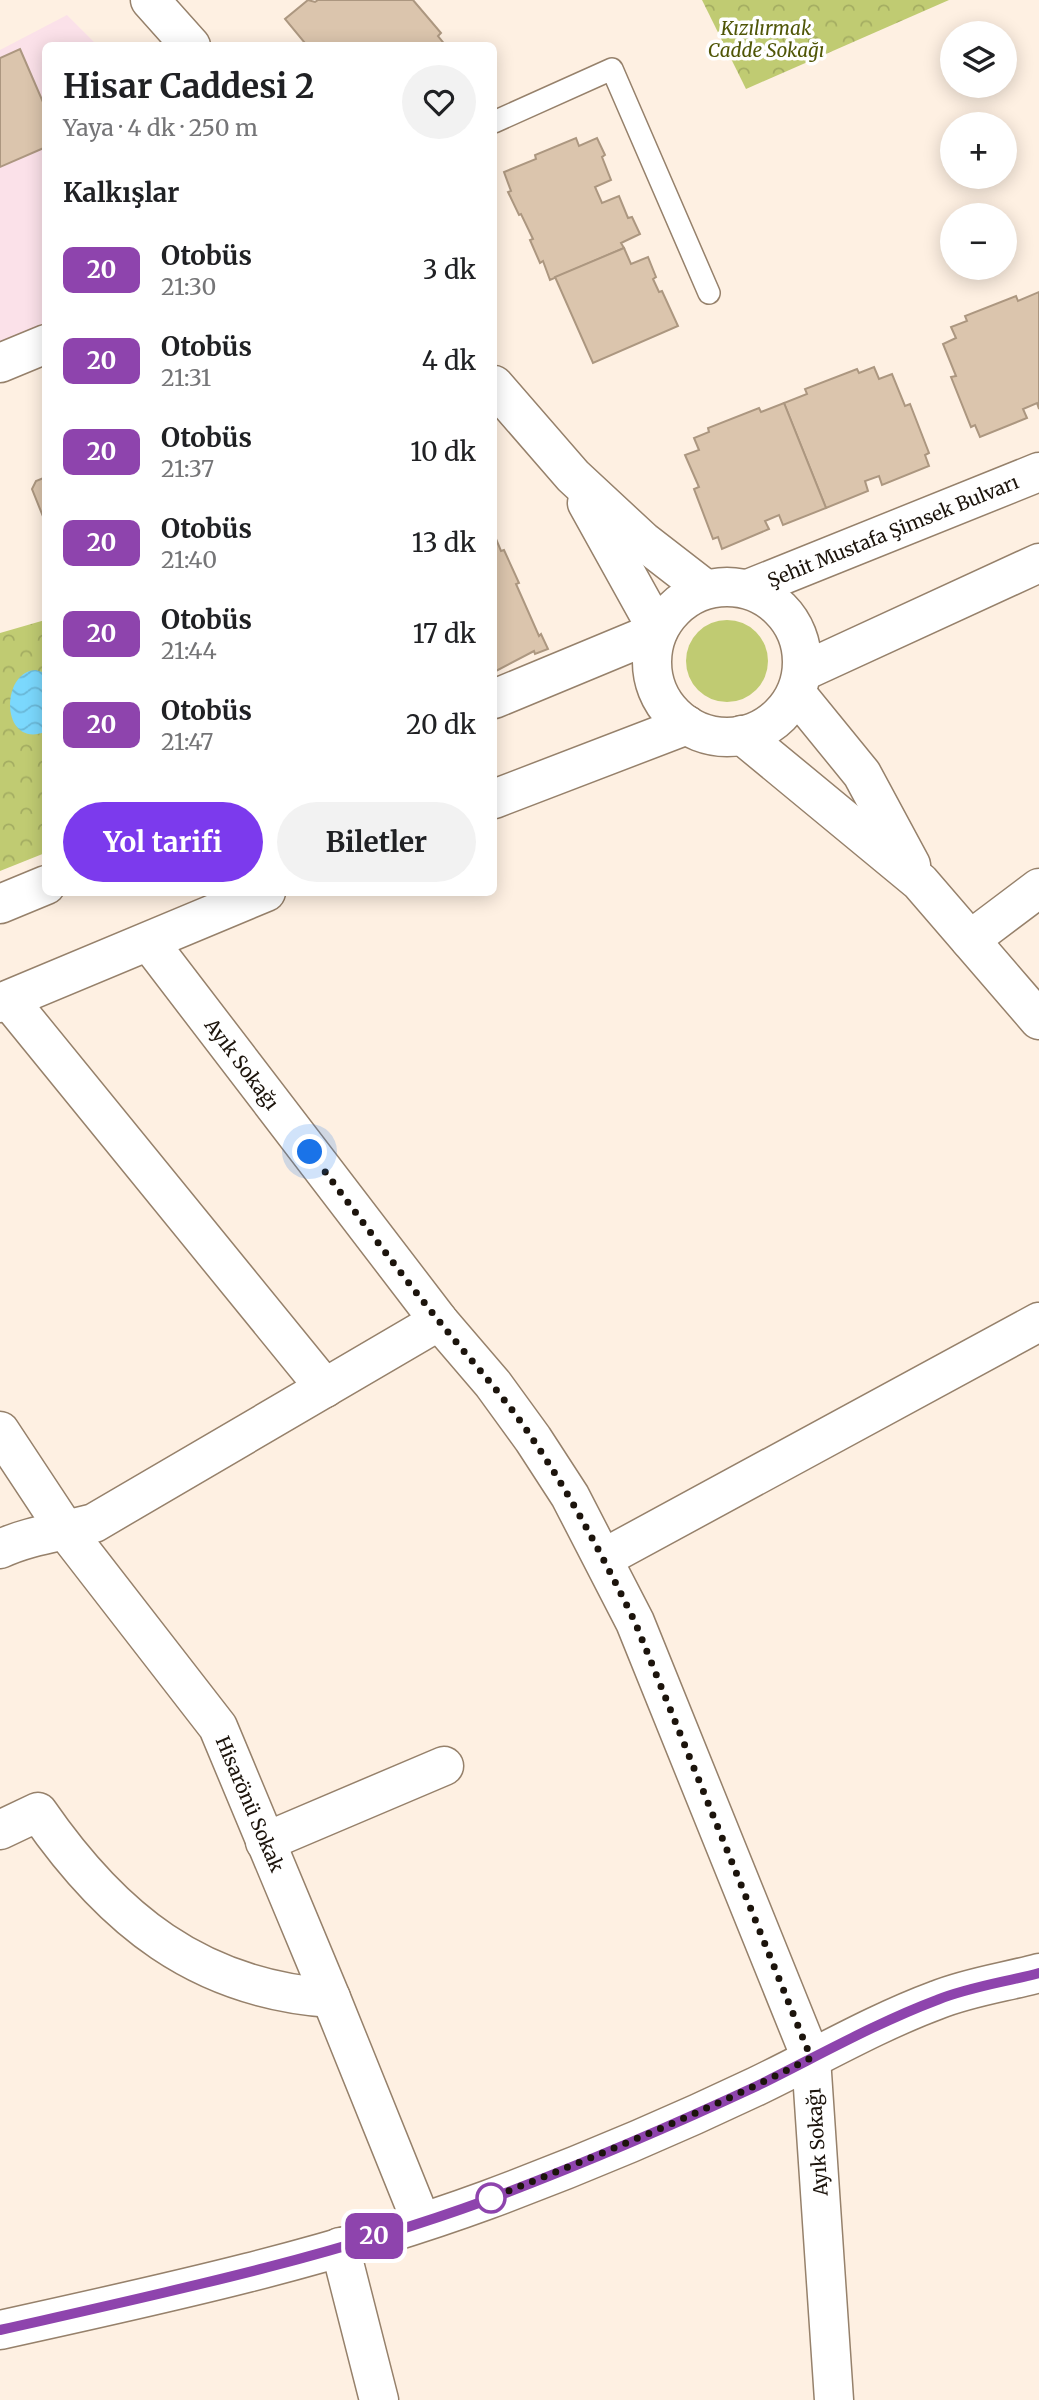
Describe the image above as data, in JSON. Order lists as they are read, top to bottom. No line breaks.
{"streets":{"street":["Şehit Mustafa Şimsek Bulvarı","Ayık Sokağı","Hisarönü Sokak"]},"parks":["Kızılırmak Cadde Sokağı"],"lines":["bus line 20"],"page":{"on_map":"20","map_buttons":["+","−"],"heading":[["Hisar Caddesi 2","Yaya · 4 dk · 250 m"],"Kalkışlar"],"list":[{"mark":"20","name":"Otobüs","note":"21:30","value":"3 dk"},{"mark":"20","name":"Otobüs","note":"21:31","value":"4 dk"},{"mark":"20","name":"Otobüs","note":"21:37","value":"10 dk"},{"mark":"20","name":"Otobüs","note":"21:40","value":"13 dk"},{"mark":"20","name":"Otobüs","note":"21:44","value":"17 dk"},{"mark":"20","name":"Otobüs","note":"21:47","value":"20 dk"}],"buttons":["Yol tarifi","Biletler"]}}
